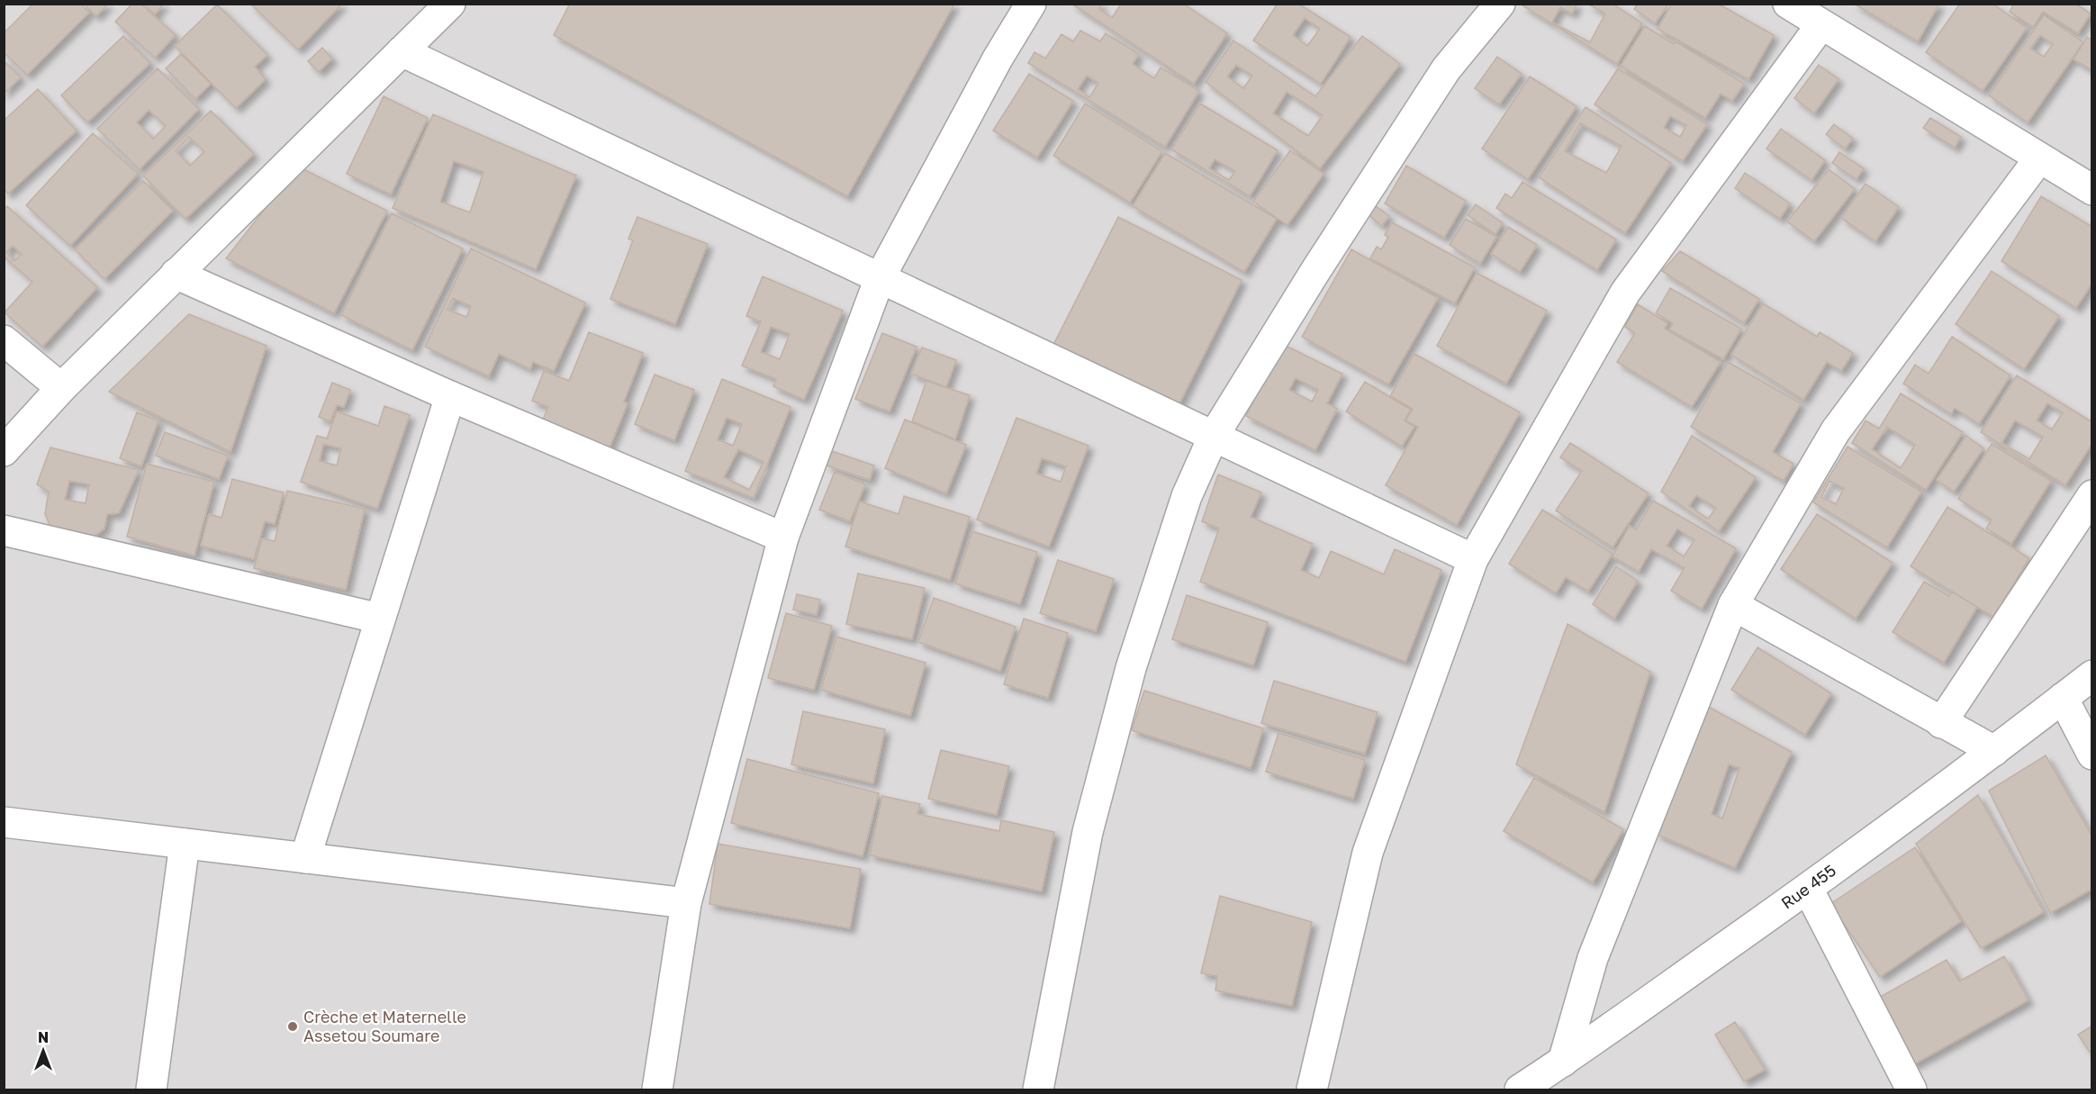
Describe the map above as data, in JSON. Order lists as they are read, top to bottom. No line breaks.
{"streets":{"street":["Rue 455"]},"places":["Crèche et Maternelle Assetou Soumare"],"north":"top"}
